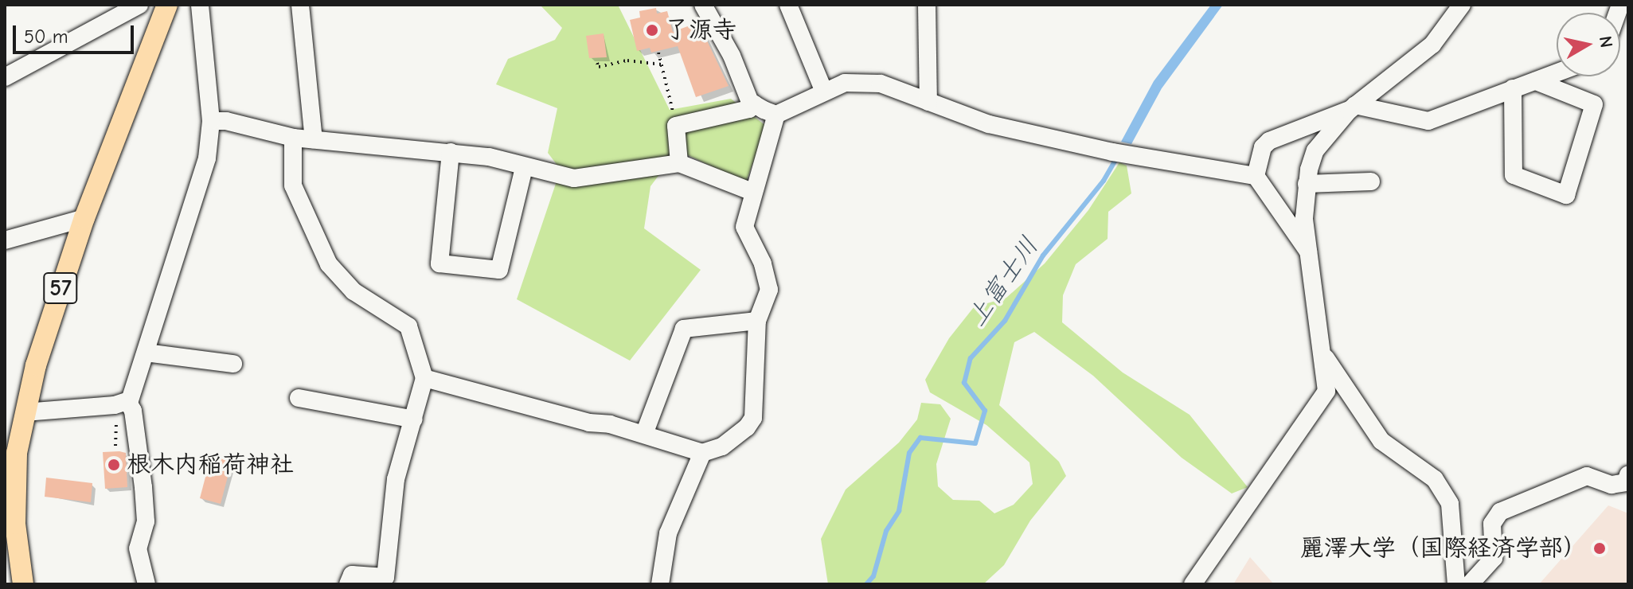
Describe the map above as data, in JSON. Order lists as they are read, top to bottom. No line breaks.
{"streets":{"main road":["57"]},"water":["上富士川"],"places":["了源寺","根木内稲荷神社","麗澤大学（国際経済学部）"],"scale_bar":"50 m","north":"right"}
